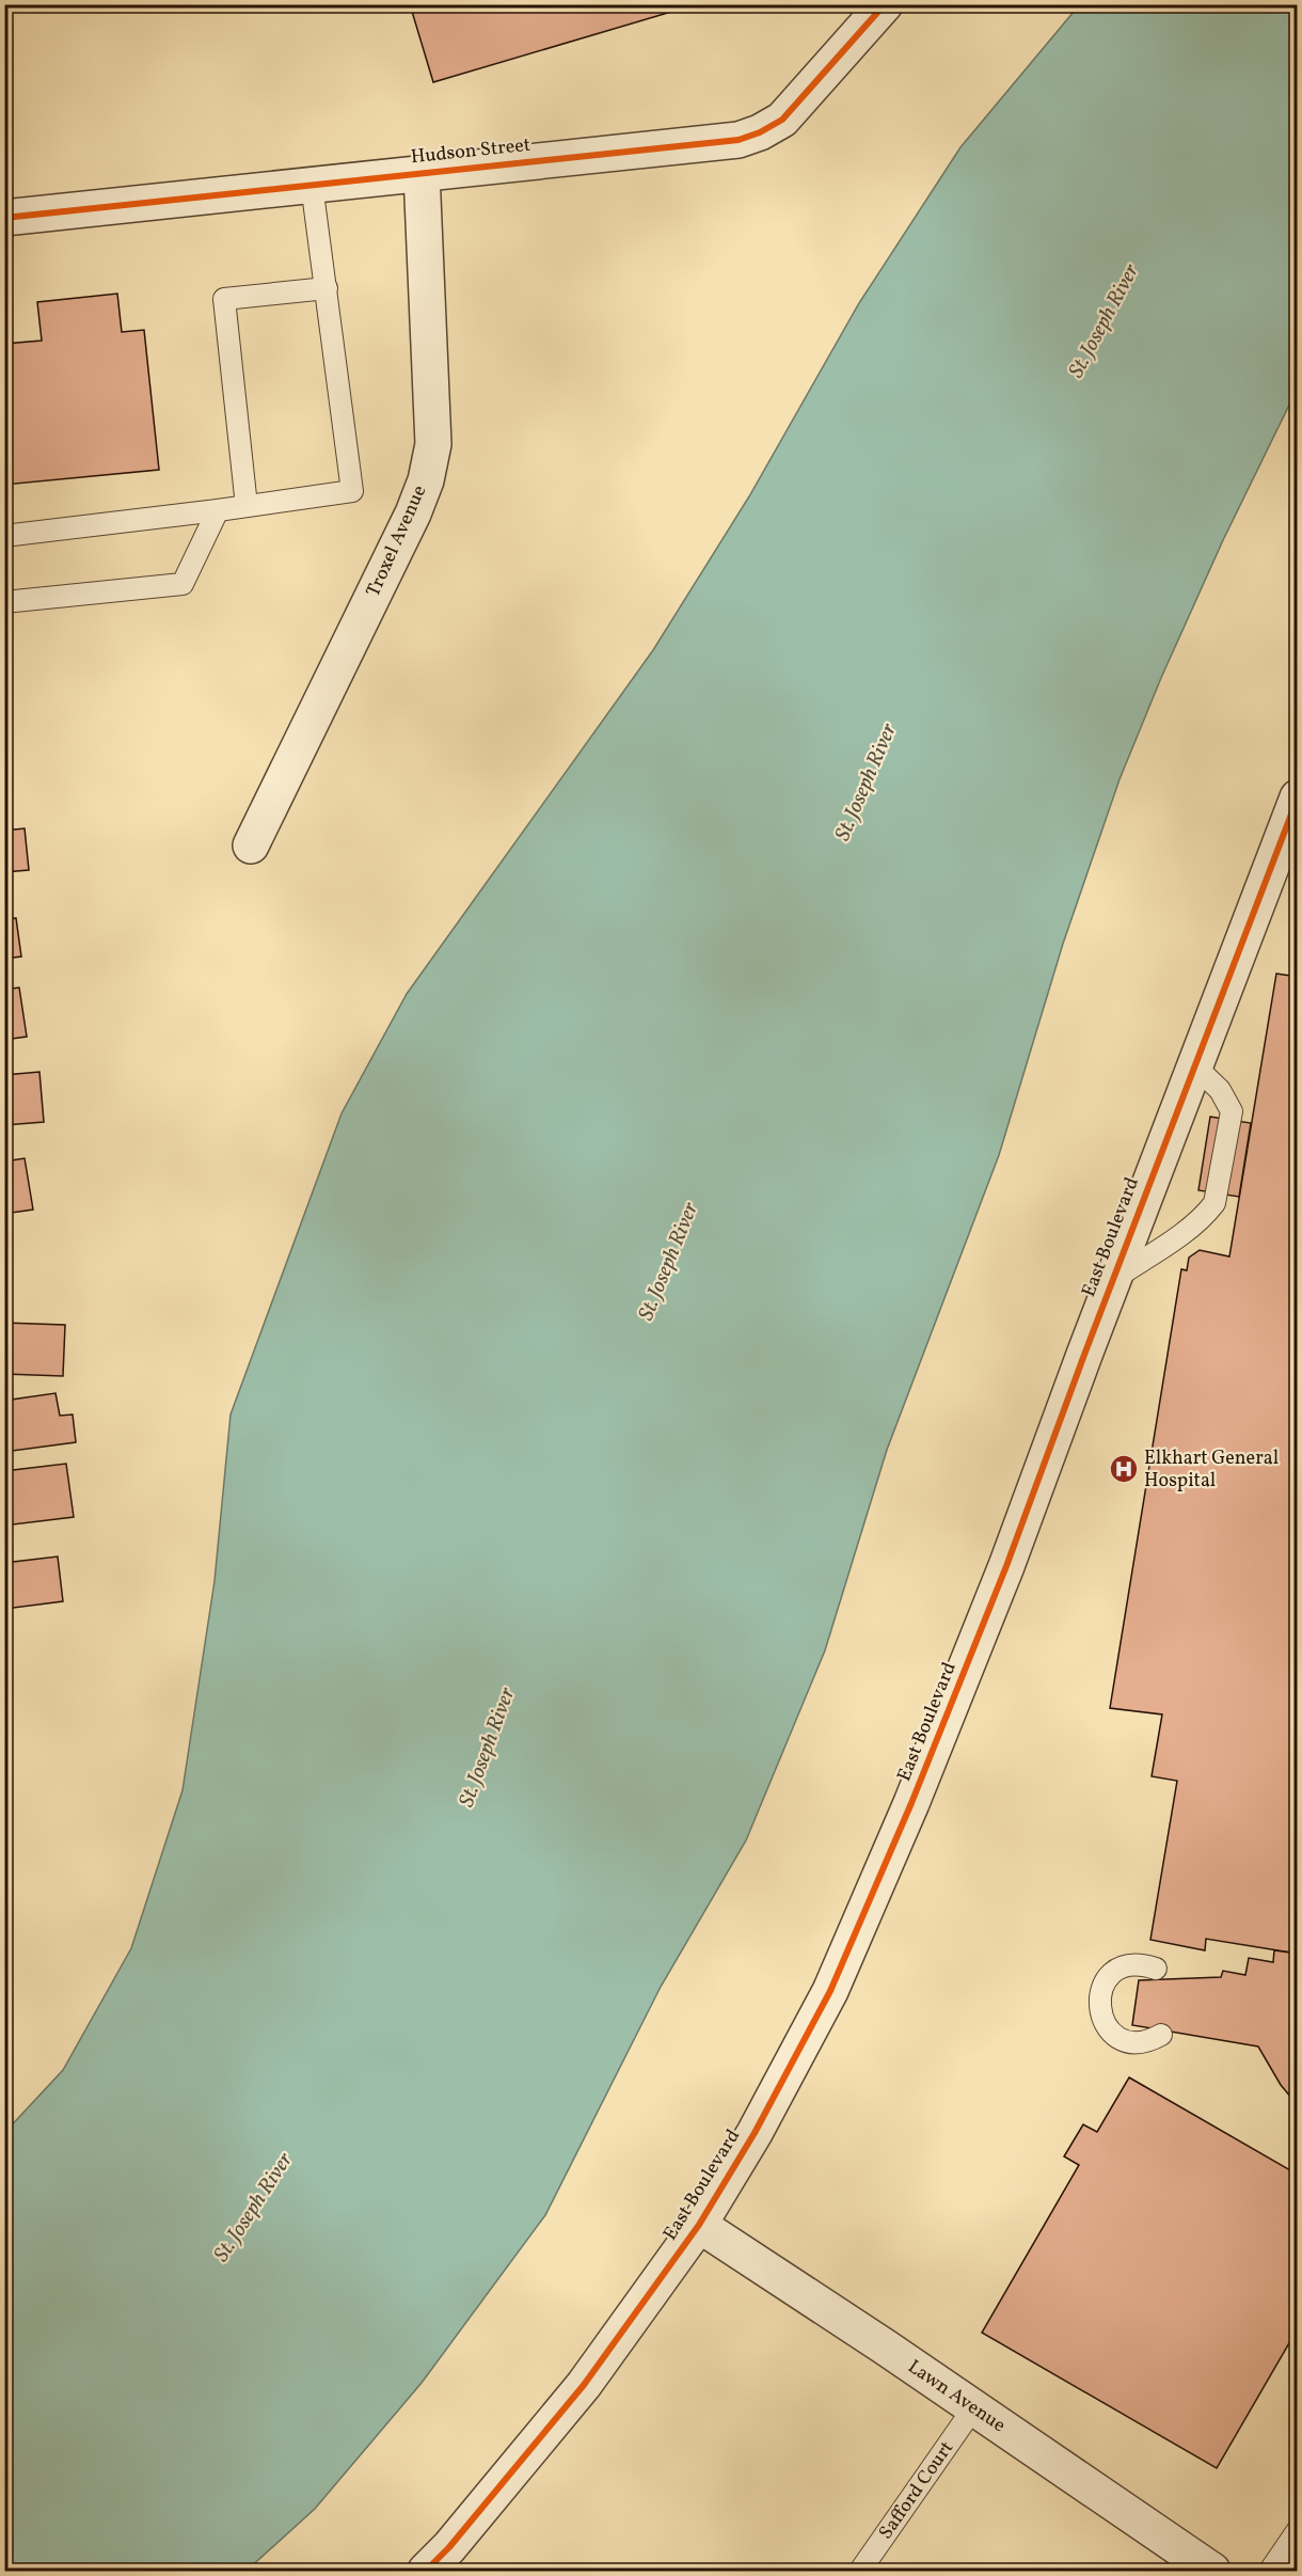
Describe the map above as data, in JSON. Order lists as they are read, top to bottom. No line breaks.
{"streets":{"street":["Hudson Street","Troxel Avenue","East Boulevard","Lawn Avenue"],"lane":["Safford Court"]},"crossings":[["Hudson Street","Troxel Avenue"],["East Boulevard","Lawn Avenue"],["Lawn Avenue","Safford Court"]],"water":["St. Joseph River"],"places":{"hospital":["Elkhart General Hospital"]}}
